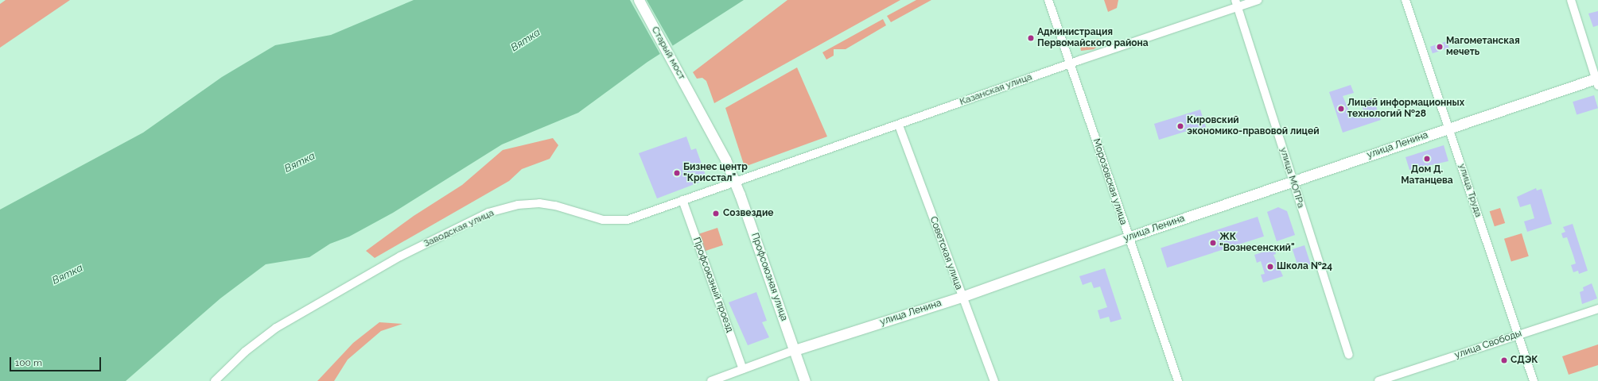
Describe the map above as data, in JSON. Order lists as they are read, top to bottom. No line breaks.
{"streets":{"main road":["Старый мост","улица Ленина","Профсоюзная улица"],"street":["Казанская улица","улица МОПРа","Морозовская улица","улица Труда","Заводская улица","Советская улица","Профсоюзный проезд","улица Свободы"]},"crossings":[["Старый мост","Профсоюзная улица"],["Казанская улица","улица МОПРа"],["Казанская улица","Морозовская улица"],["Казанская улица","Заводская улица"],["Казанская улица","Советская улица"],["Казанская улица","Профсоюзная улица"],["улица Ленина","улица МОПРа"],["улица Ленина","Морозовская улица"],["улица Ленина","улица Труда"],["улица Ленина","Советская улица"],["улица Ленина","Профсоюзная улица"],["улица Ленина","Профсоюзный проезд"],["улица Труда","улица Свободы"],["Заводская улица","Профсоюзная улица"],["Заводская улица","Профсоюзный проезд"]],"water":["Вятка"],"places":["Администрация Первомайского района","Магометанская мечеть","Лицей информационных технологий №28","Кировский экономико-правовой лицей","Дом Д. Матанцева","Бизнес центр \"Крисстал\"","Созвездие","ЖК \"Вознесенский\"","Школа №24","СДЭК"],"scale_bar":"100 m"}
